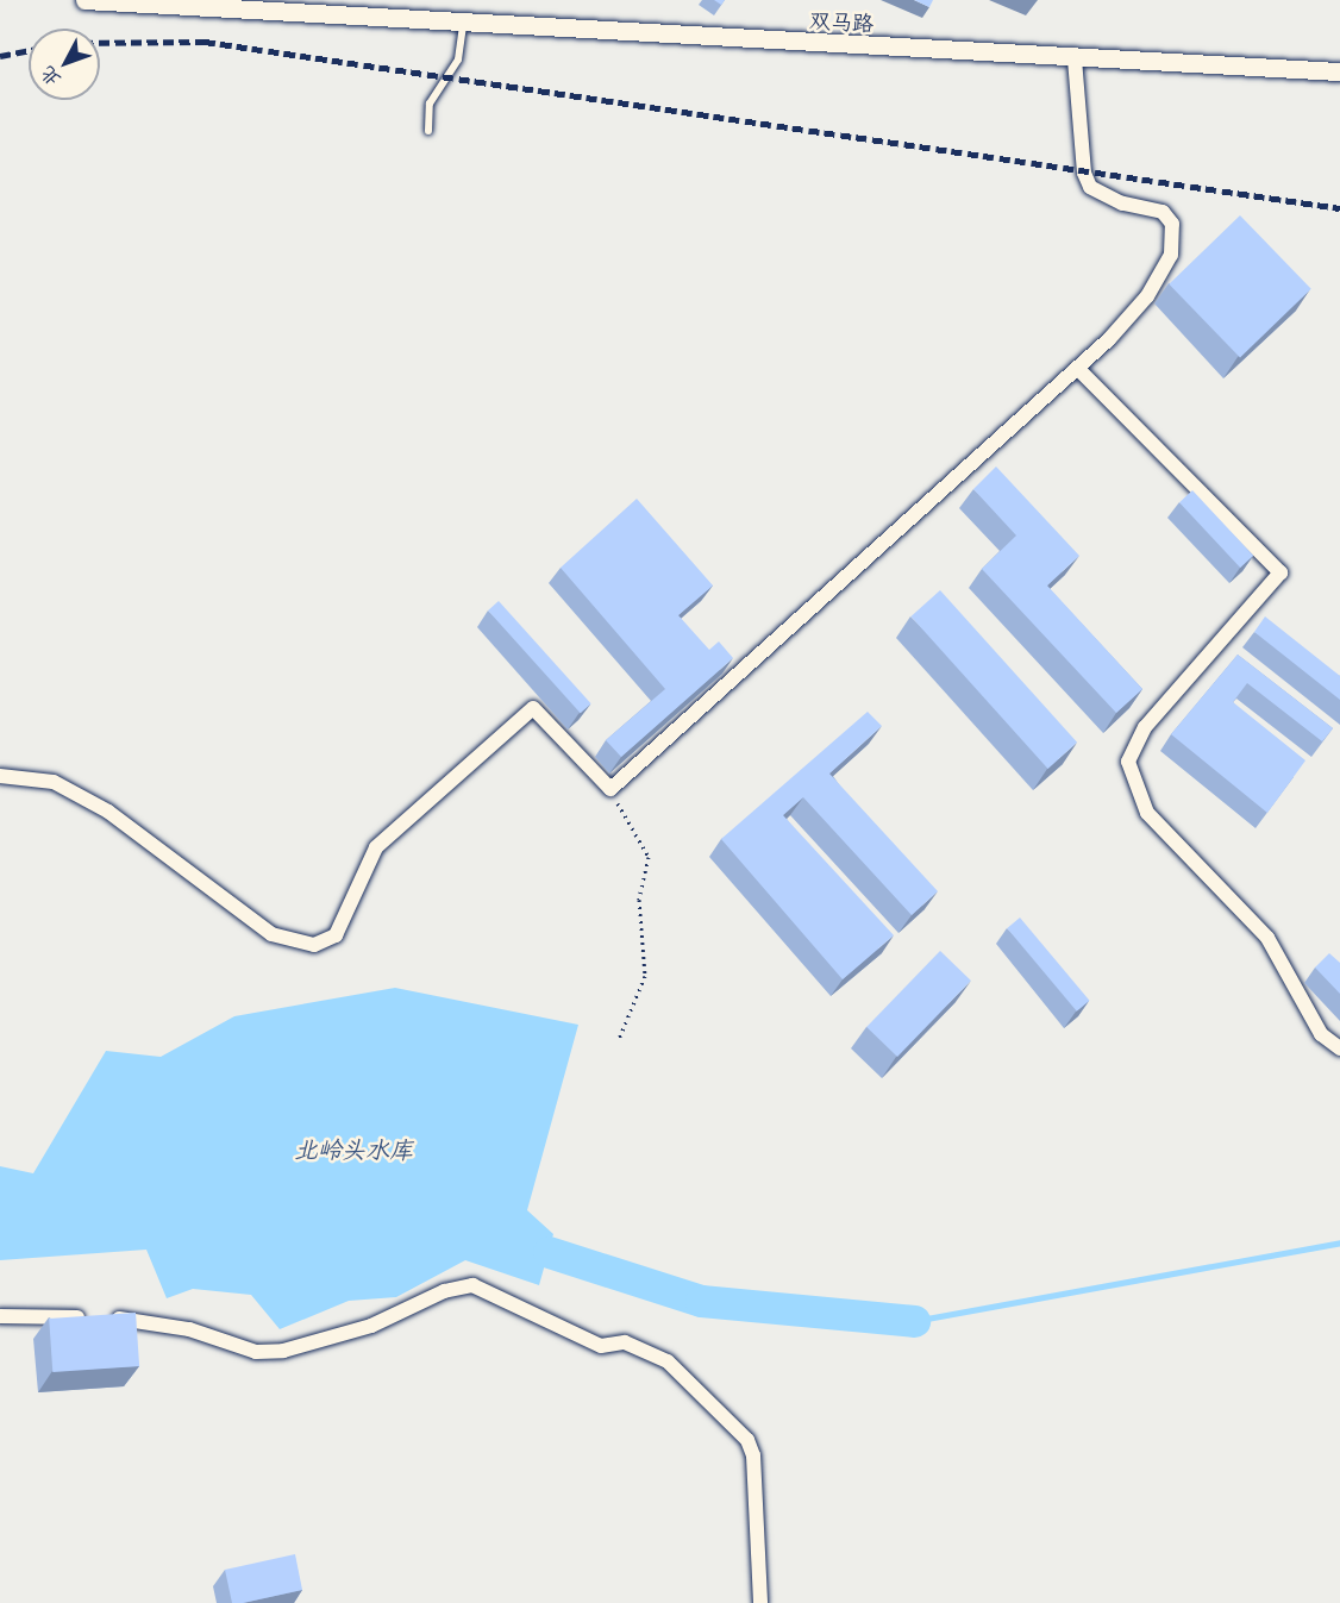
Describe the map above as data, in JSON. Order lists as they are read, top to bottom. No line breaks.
{"streets":{"street":["双马路"]},"water":["北岭头水库"],"north":"bottom left"}
